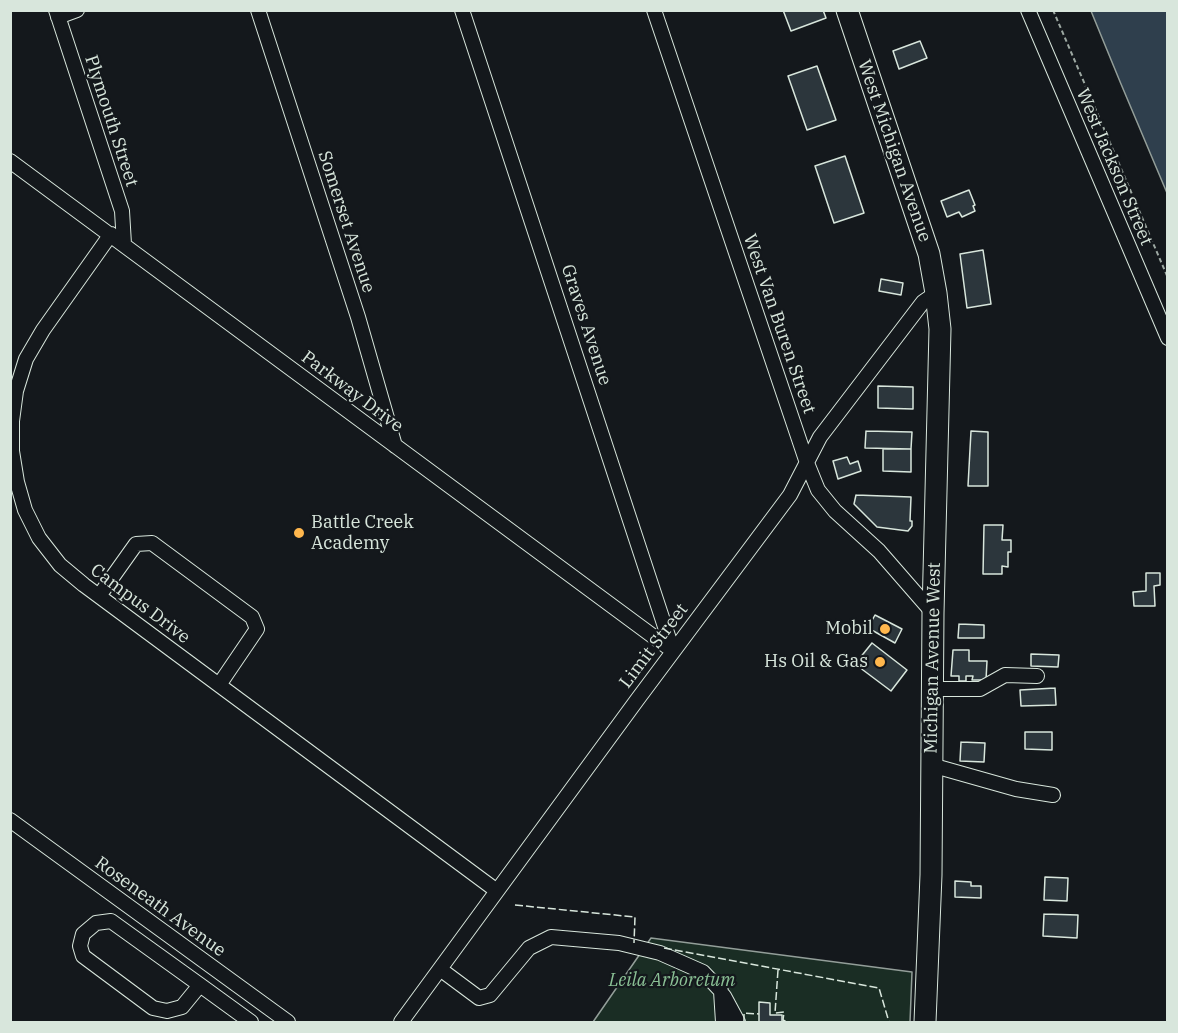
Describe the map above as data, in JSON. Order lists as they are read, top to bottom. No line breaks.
{"streets":{"highway":["West Michigan Avenue","Michigan Avenue West"],"street":["Plymouth Street","West Jackson Street","Somerset Avenue","West Van Buren Street","Graves Avenue","Parkway Drive","Campus Drive","Limit Street","Roseneath Avenue"]},"crossings":[["Plymouth Street","Parkway Drive"],["West Michigan Avenue","Limit Street"],["West Michigan Avenue","Michigan Avenue West"],["Somerset Avenue","Parkway Drive"],["West Van Buren Street","Limit Street"],["West Van Buren Street","Michigan Avenue West"],["Graves Avenue","Parkway Drive"],["Graves Avenue","Limit Street"],["Parkway Drive","Campus Drive"],["Parkway Drive","Limit Street"],["Campus Drive","Limit Street"],["Limit Street","Michigan Avenue West"]],"parks":["Leila Arboretum"],"places":["Battle Creek Academy","Mobil","Hs Oil & Gas"]}
